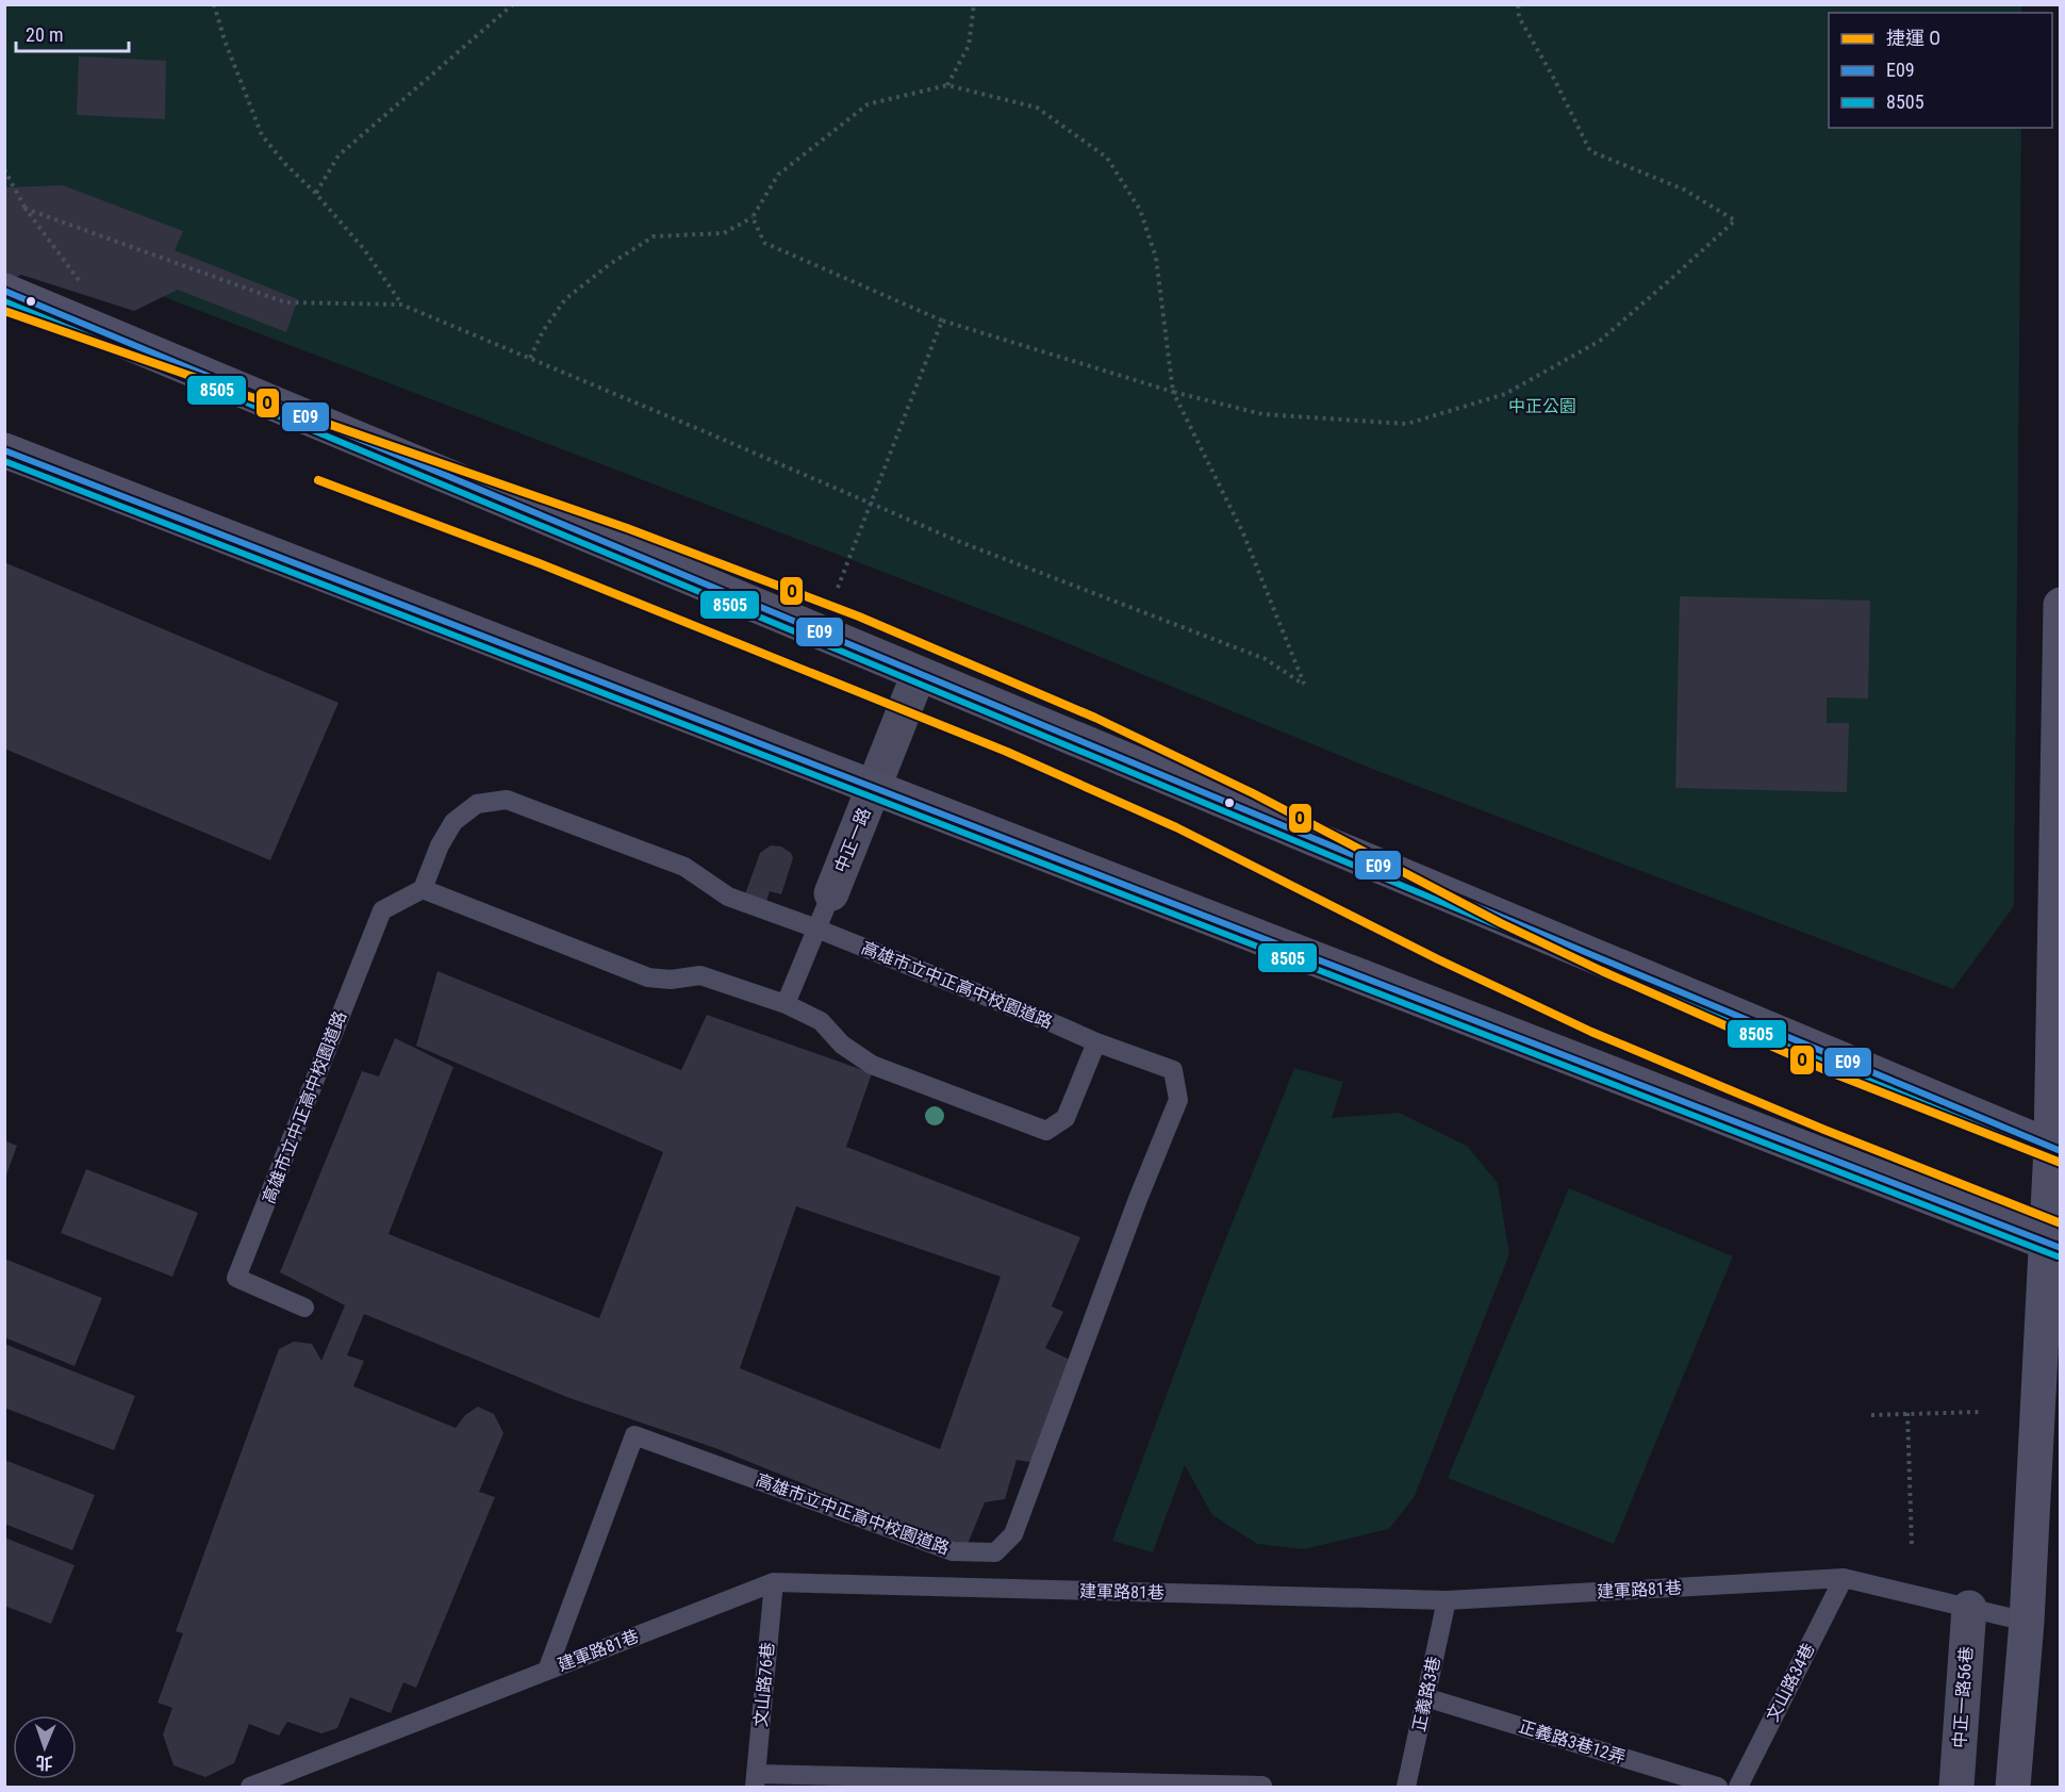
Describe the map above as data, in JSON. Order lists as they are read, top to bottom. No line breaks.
{"streets":{"street":["中正一路","中正一路56巷"],"lane":["高雄市立中正高中校園道路","建軍路81巷","文山路34巷","文山路76巷","正義路3巷","正義路3巷12弄"]},"crossings":[["高雄市立中正高中校園道路","建軍路81巷"],["建軍路81巷","文山路34巷"],["建軍路81巷","文山路76巷"],["建軍路81巷","正義路3巷"],["建軍路81巷","中正一路56巷"],["正義路3巷","正義路3巷12弄"]],"parks":["中正公園"],"lines":["transit line E09","transit line 8505","metro line O"],"legend":["捷運 O","E09","8505"],"scale_bar":"20 m","north":"bottom"}
